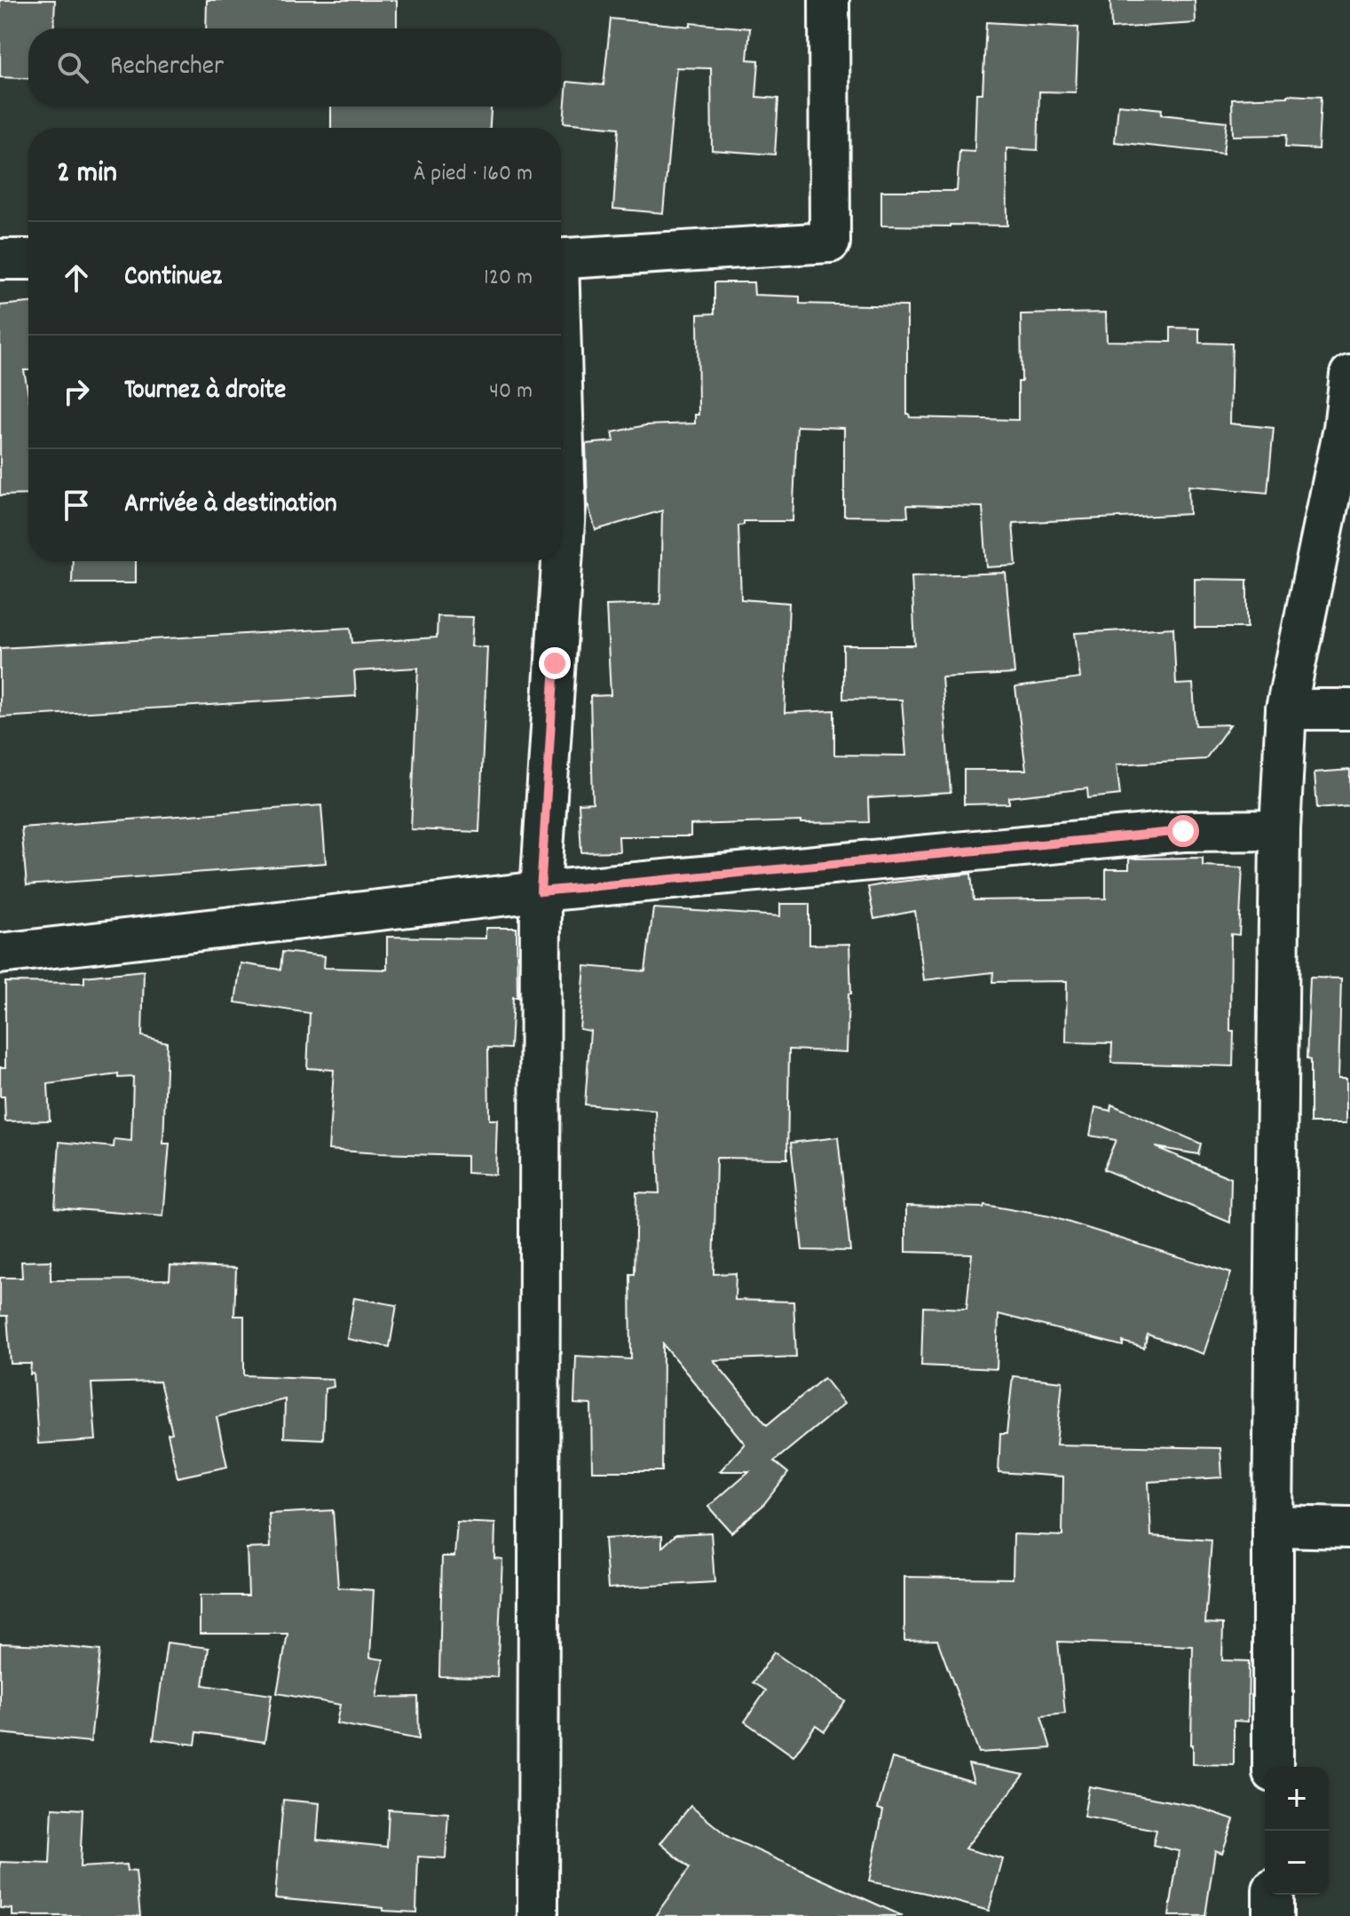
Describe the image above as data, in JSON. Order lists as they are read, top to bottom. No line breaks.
{"page":{"search":"Rechercher","heading":["2 min","À pied · 160 m"],"list":[["Continuez","120 m"],["Tournez à droite","40 m"],"Arrivée à destination"],"map_buttons":["+","−"]}}
